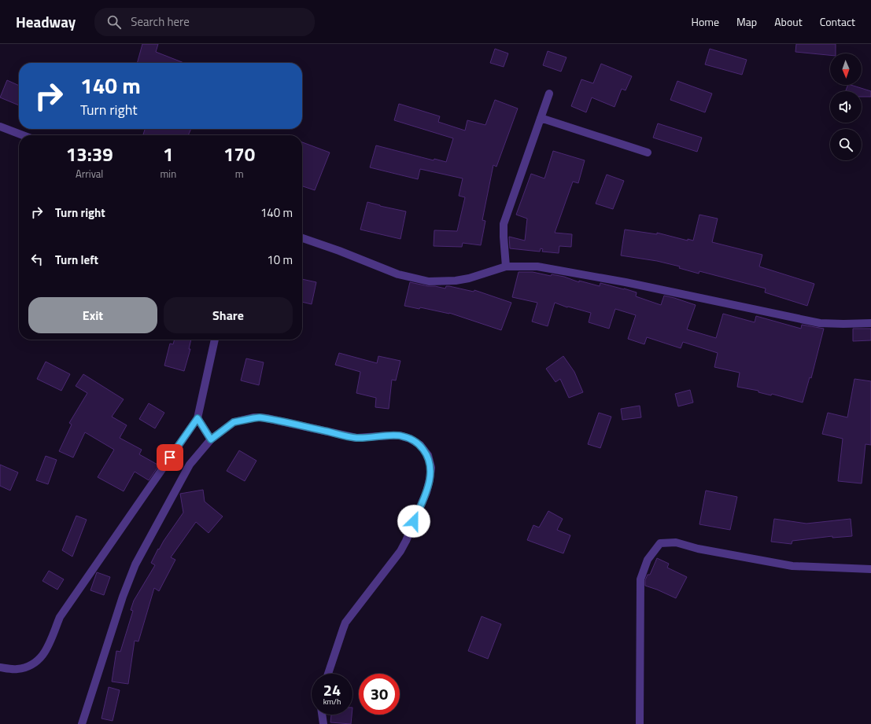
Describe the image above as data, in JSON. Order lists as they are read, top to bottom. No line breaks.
{"north":"bottom","page":{"header":"Headway","search":"Search here","nav":["Home","Map","About","Contact"],"turn":["140 m","Turn right"],"eta":["13:39","Arrival","1","min","170","m"],"list":[{"name":"Turn right","value":"140 m"},{"name":"Turn left","value":"10 m"}],"buttons":["Exit","Share"],"speed":"24 km/h","limit":"30"}}
